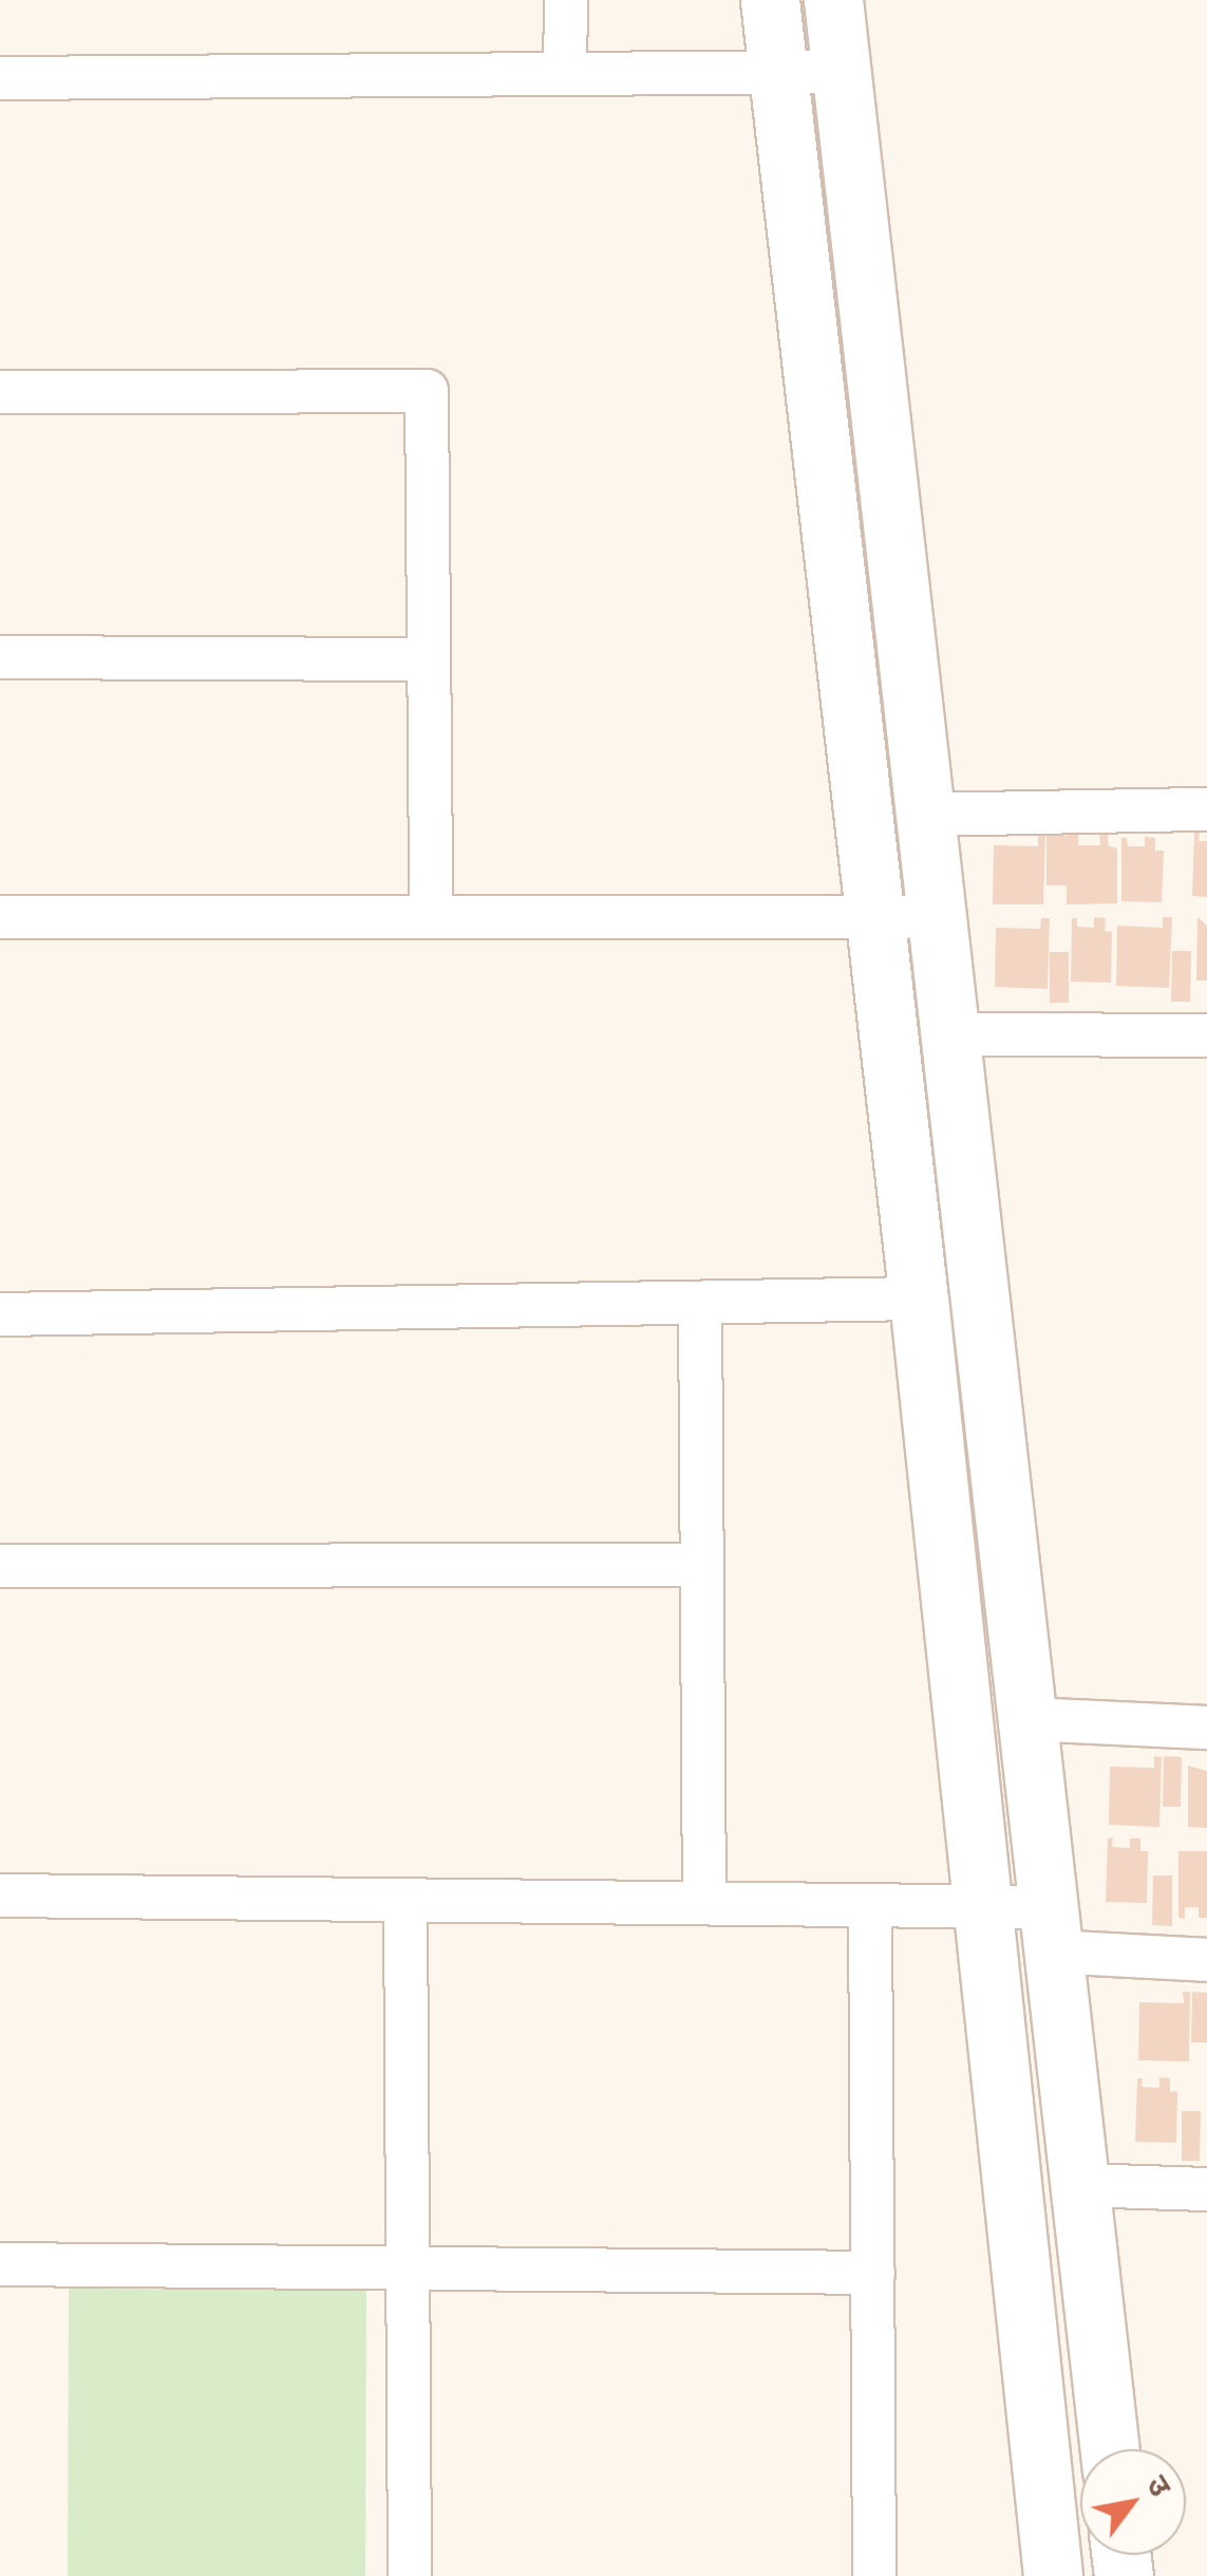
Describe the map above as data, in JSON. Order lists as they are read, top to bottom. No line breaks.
{"north":"top right"}
